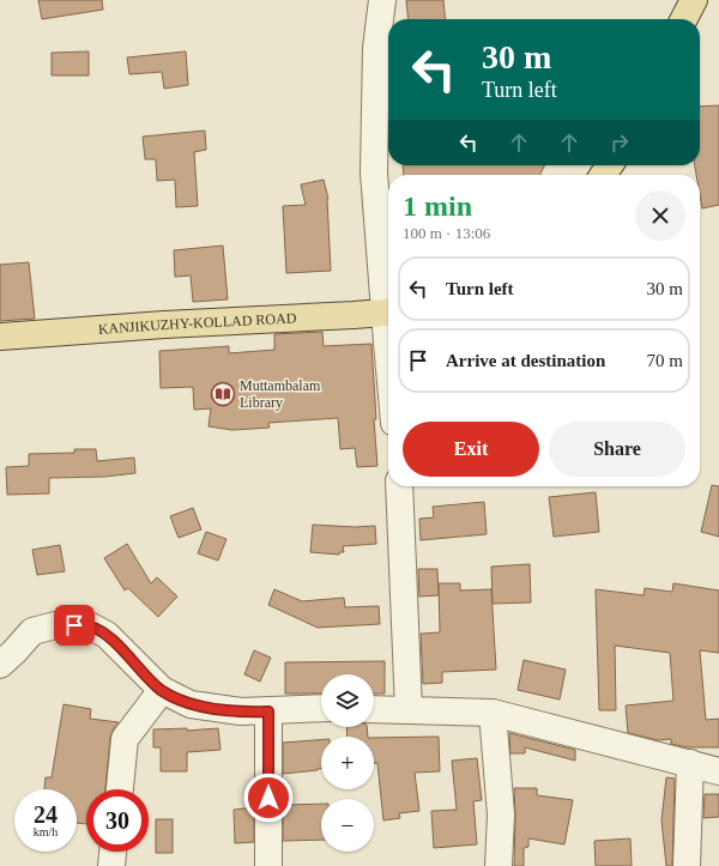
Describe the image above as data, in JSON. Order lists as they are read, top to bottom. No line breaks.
{"streets":{"main road":["KANJIKUZHY-KOLLAD ROAD"]},"places":{"library":["Muttambalam Library"]},"page":{"turn":["30 m","Turn left"],"heading":["1 min","100 m · 13:06"],"list":[{"name":"Turn left","value":"30 m"},{"name":"Arrive at destination","value":"70 m"}],"buttons":["Exit","Share"],"map_buttons":["+","−"],"speed":"24 km/h","limit":"30"}}
